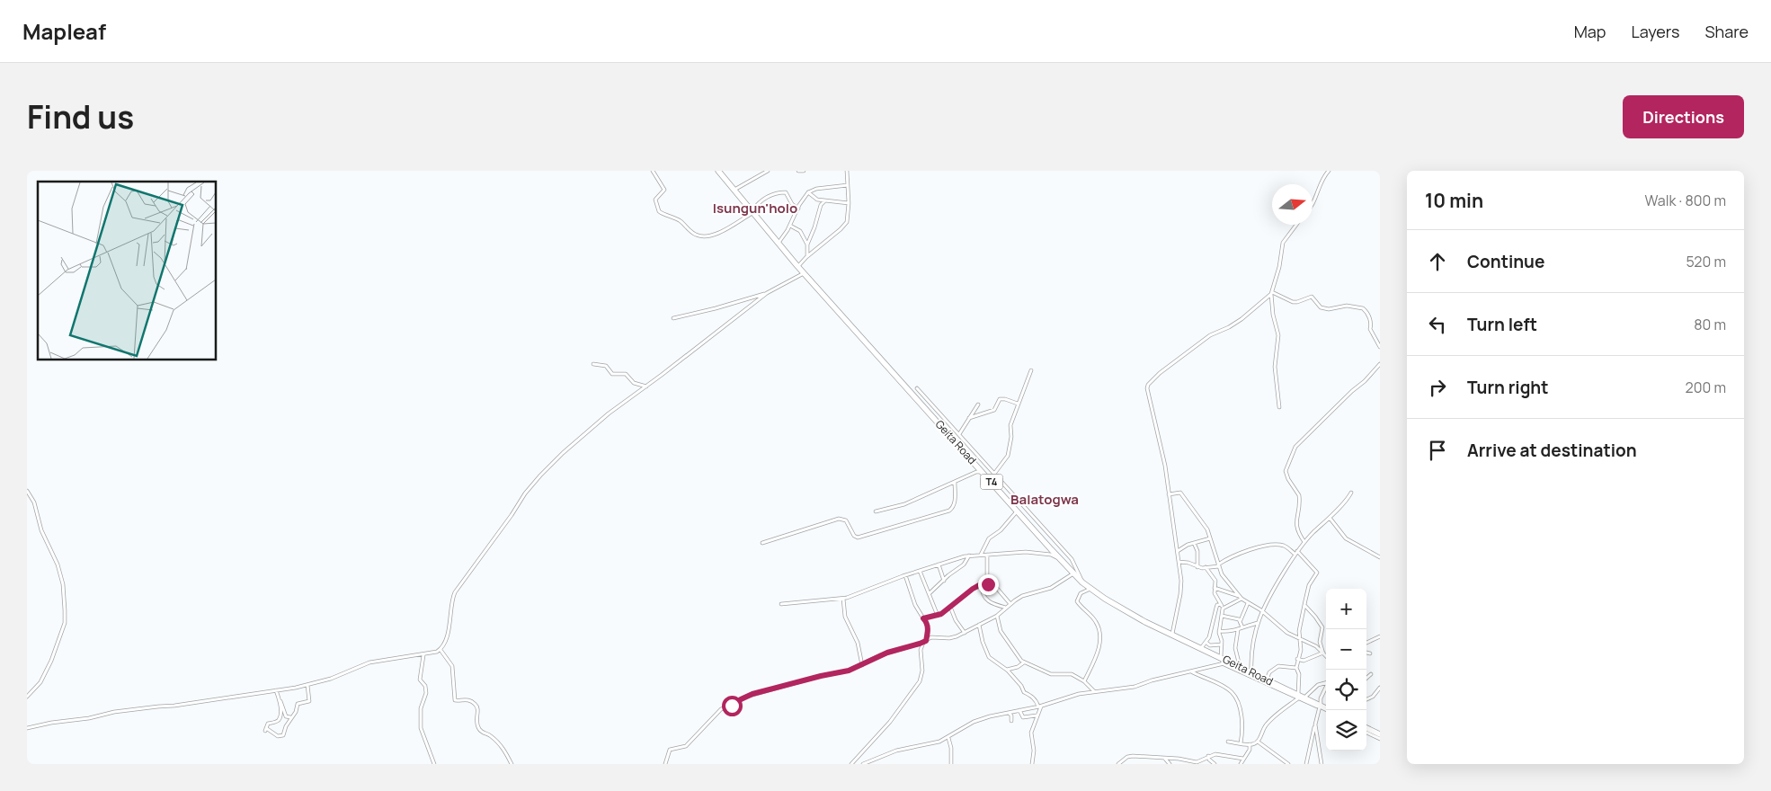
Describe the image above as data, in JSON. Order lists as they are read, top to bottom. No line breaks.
{"streets":{"highway":["Geita Road","T4"]},"districts":["Isungun'holo","Balatogwa"],"north":"right","page":{"header":"Mapleaf","nav":["Map","Layers","Share"],"title":"Find us","buttons":"Directions","heading":["10 min","Walk · 800 m"],"list":[["Continue","520 m"],["Turn left","80 m"],["Turn right","200 m"],"Arrive at destination"],"map_buttons":["+","−"]}}
